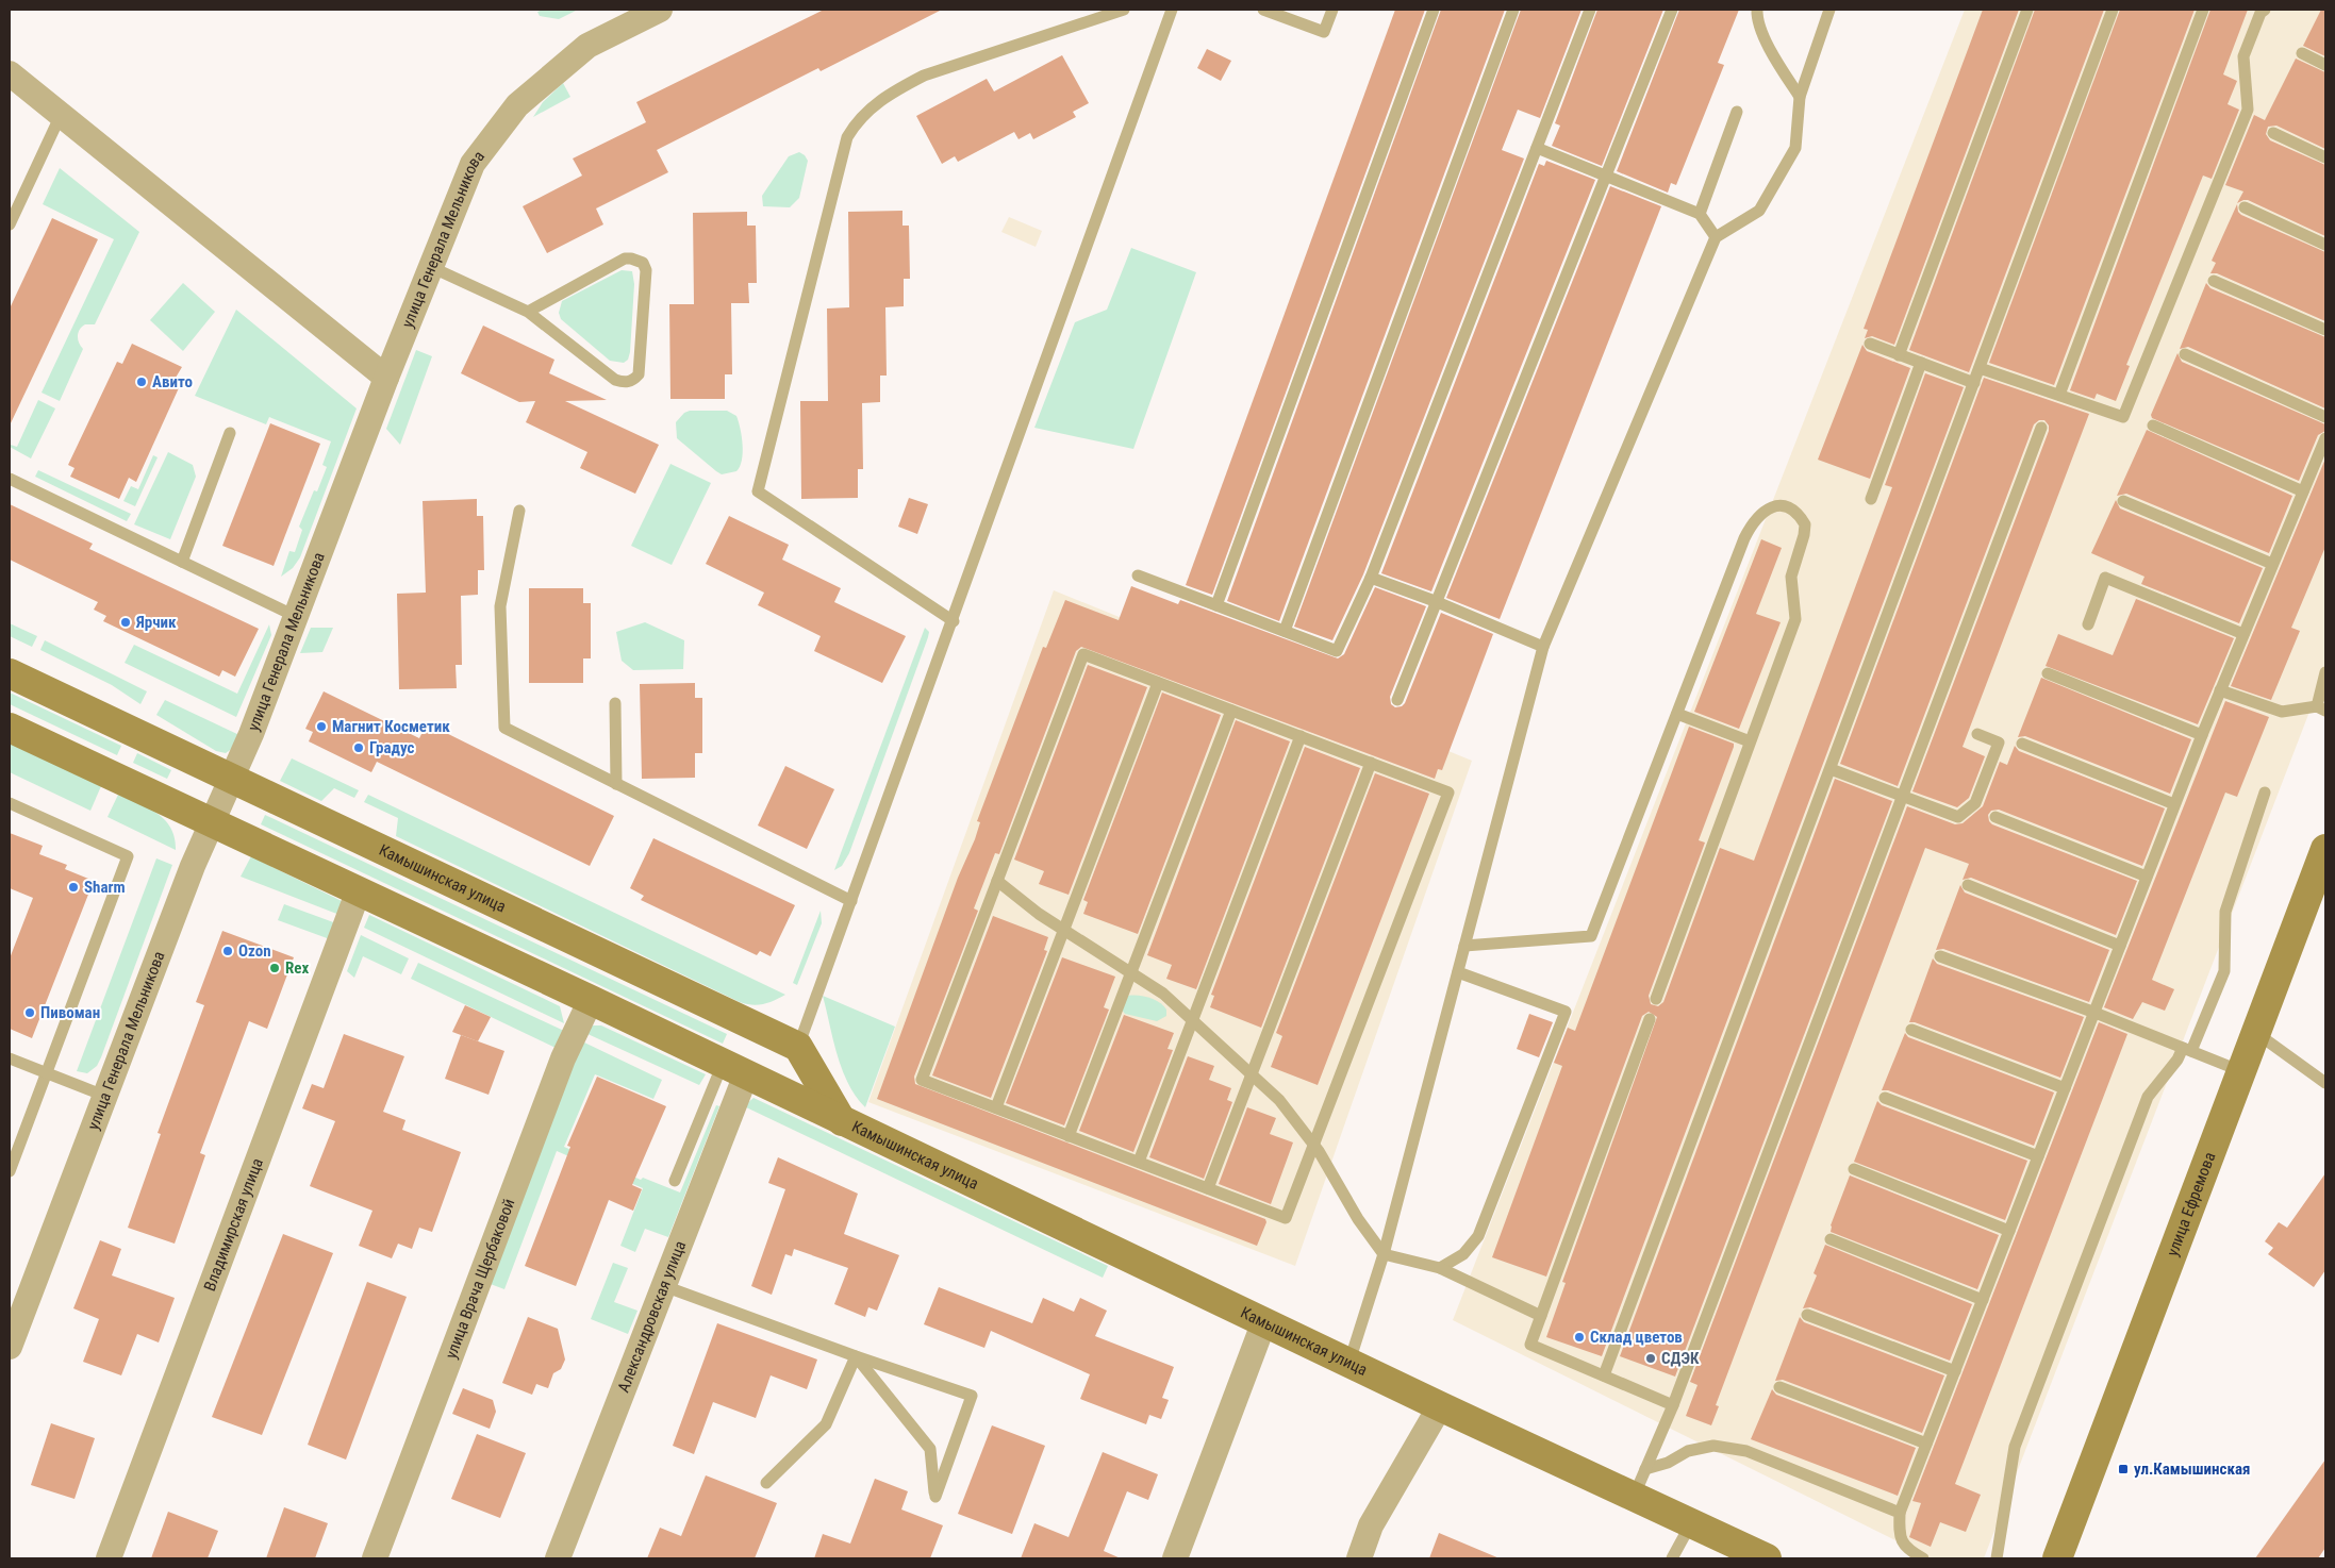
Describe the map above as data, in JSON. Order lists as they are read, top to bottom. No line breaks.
{"streets":{"street":["улица Генерала Мельникова","Камышинская улица","улица Ефремова","Владимирская улица","улица Врача Щербаковой","Александровская улица"]},"crossings":[["улица Генерала Мельникова","Камышинская улица"],["Камышинская улица","Владимирская улица"],["Камышинская улица","улица Врача Щербаковой"],["Камышинская улица","Александровская улица"]],"places":{"other":["Авито","Ярчик","Магнит Косметик","Градус","Sharm","Ozon","Rex","Пивоман","Склад цветов","СДЭК"],"transit":["ул.Камышинская"]}}
